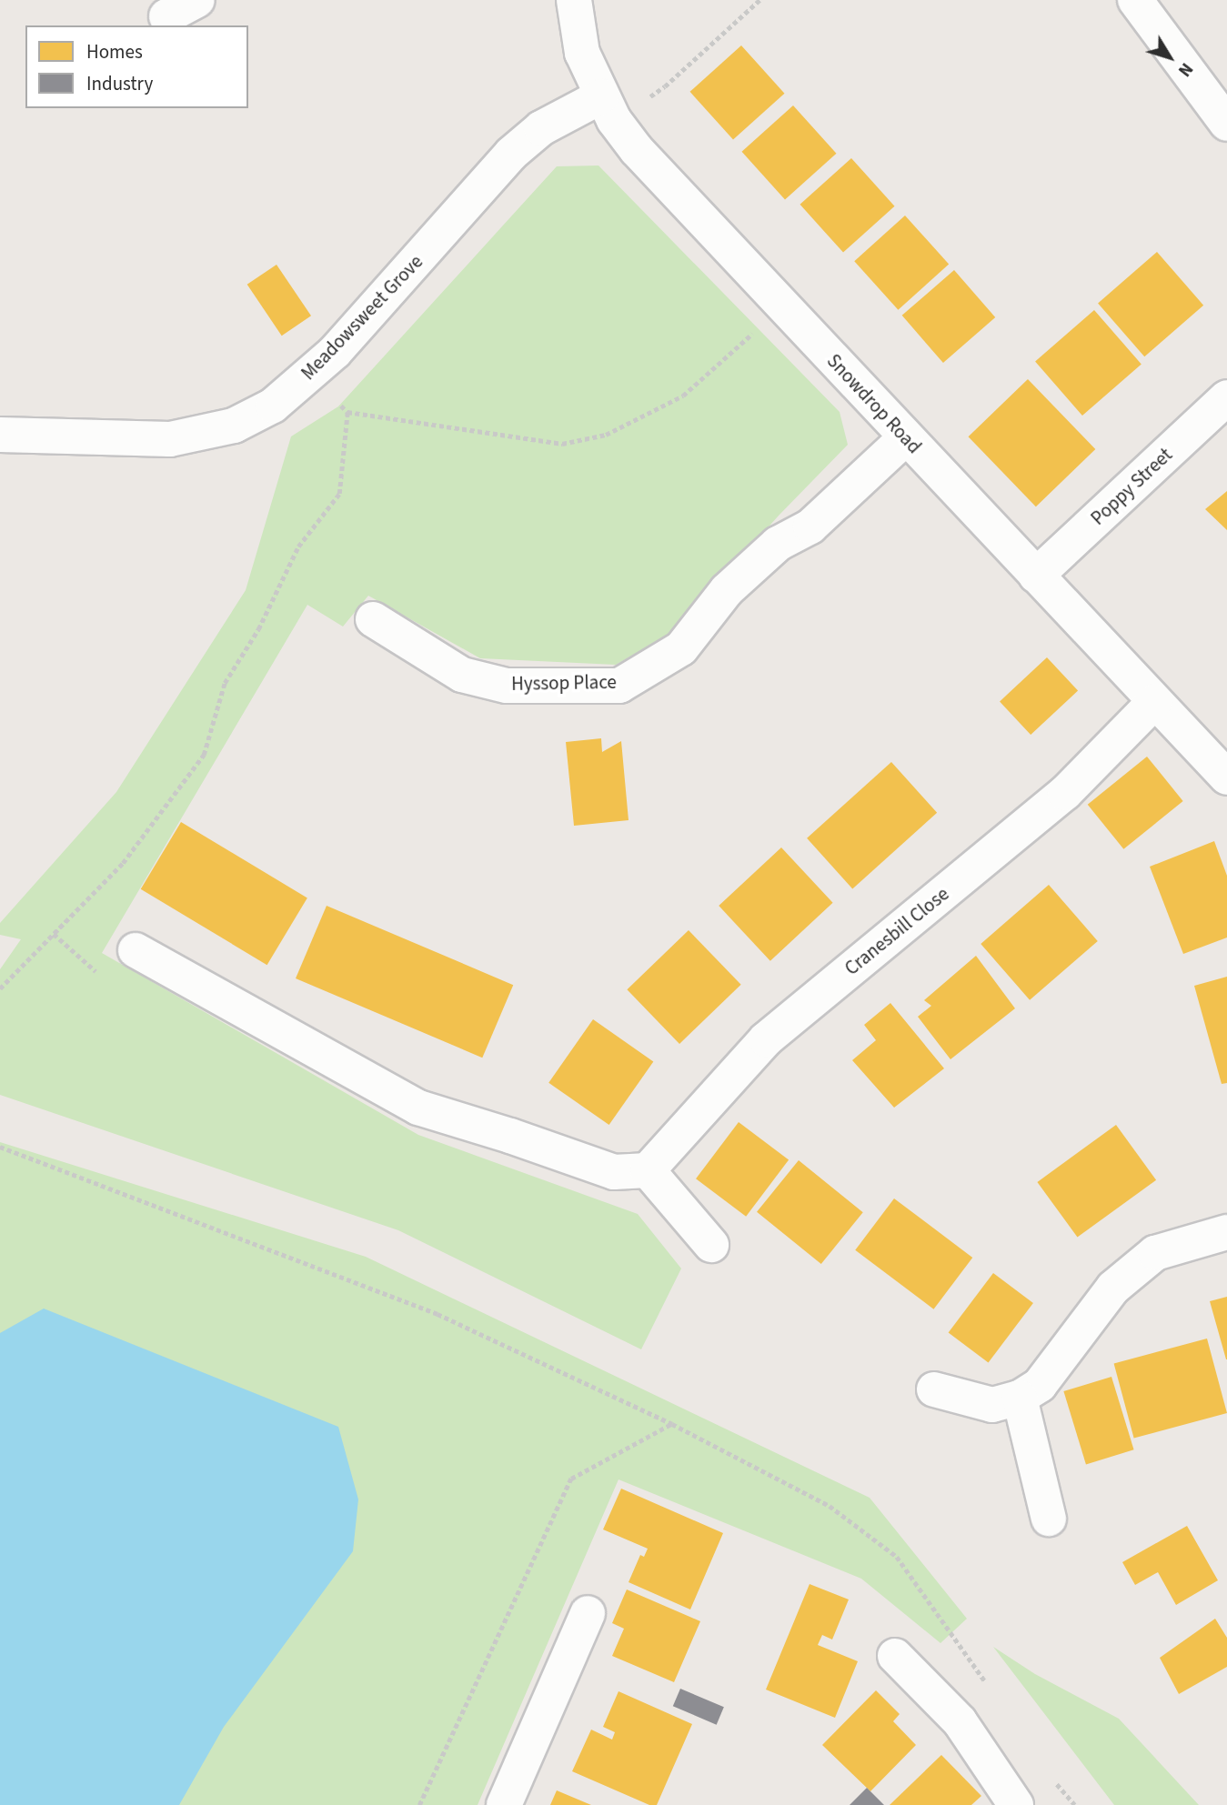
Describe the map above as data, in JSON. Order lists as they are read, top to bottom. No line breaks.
{"streets":{"street":["Meadowsweet Grove","Snowdrop Road","Poppy Street","Hyssop Place","Cranesbill Close"]},"crossings":[["Meadowsweet Grove","Snowdrop Road"],["Snowdrop Road","Poppy Street"],["Snowdrop Road","Hyssop Place"],["Snowdrop Road","Cranesbill Close"]],"legend":["Homes","Industry"],"north":"bottom right"}
